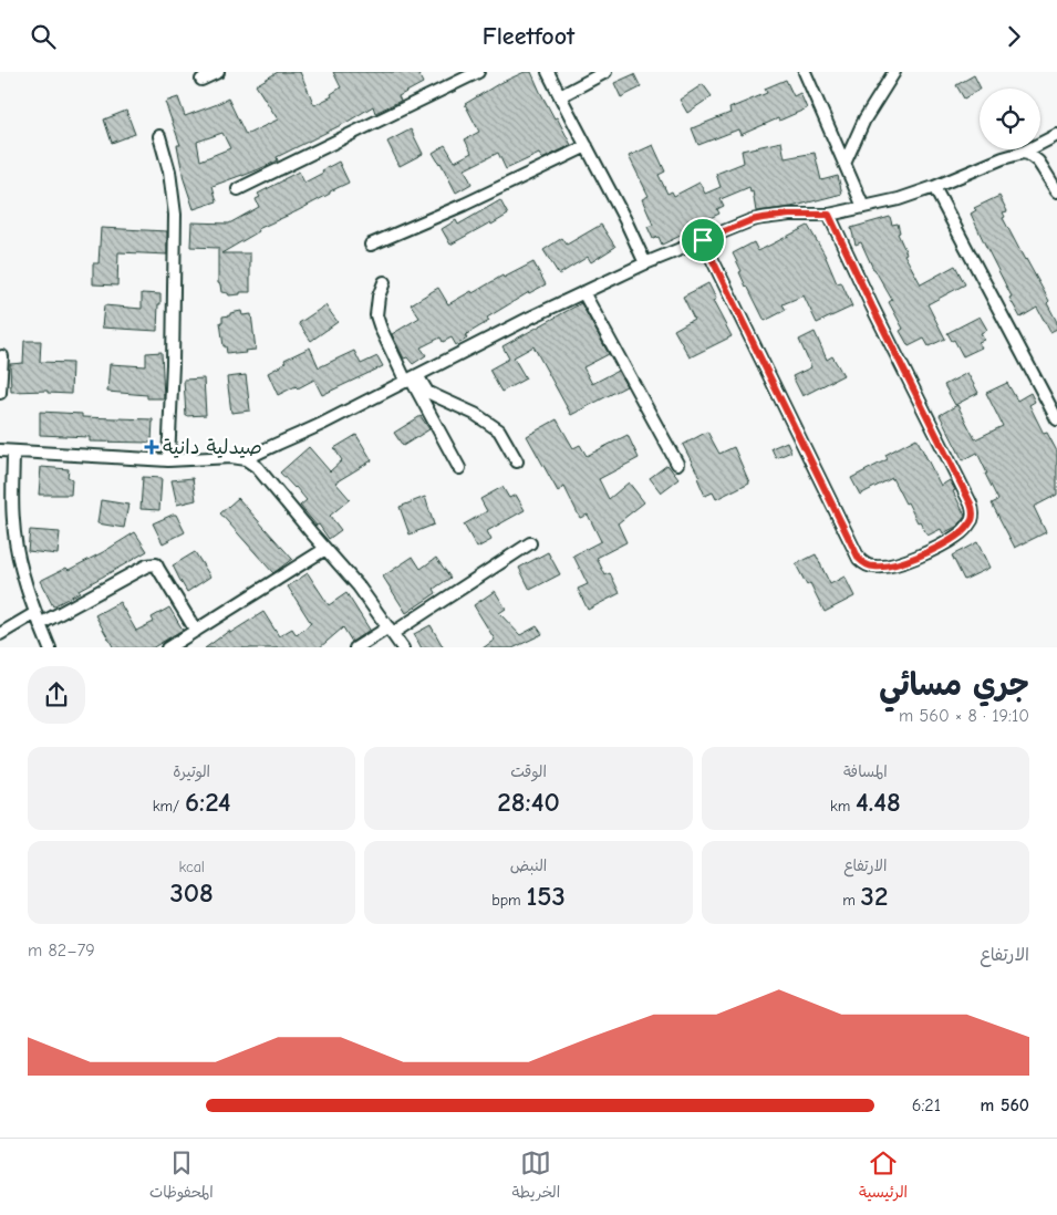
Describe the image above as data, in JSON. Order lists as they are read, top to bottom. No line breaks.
{"places":{"health":["صيدلية دانية"]},"page":{"header":"Fleetfoot","heading":["جري مسائي","19:10 · 8 × 560 m"],"stats":[["المسافة","4.48 km"],["الوقت","28:40"],["الوتيرة","6:24 /km"],["الارتفاع","32 m"],["النبض","153 bpm"],["kcal","308"]],"chart":["الارتفاع","79–82 m"],"list":[{"name":"560 m","note":"6:21"}],"tabs":["الرئيسية","الخريطة","المحفوظات"]}}
